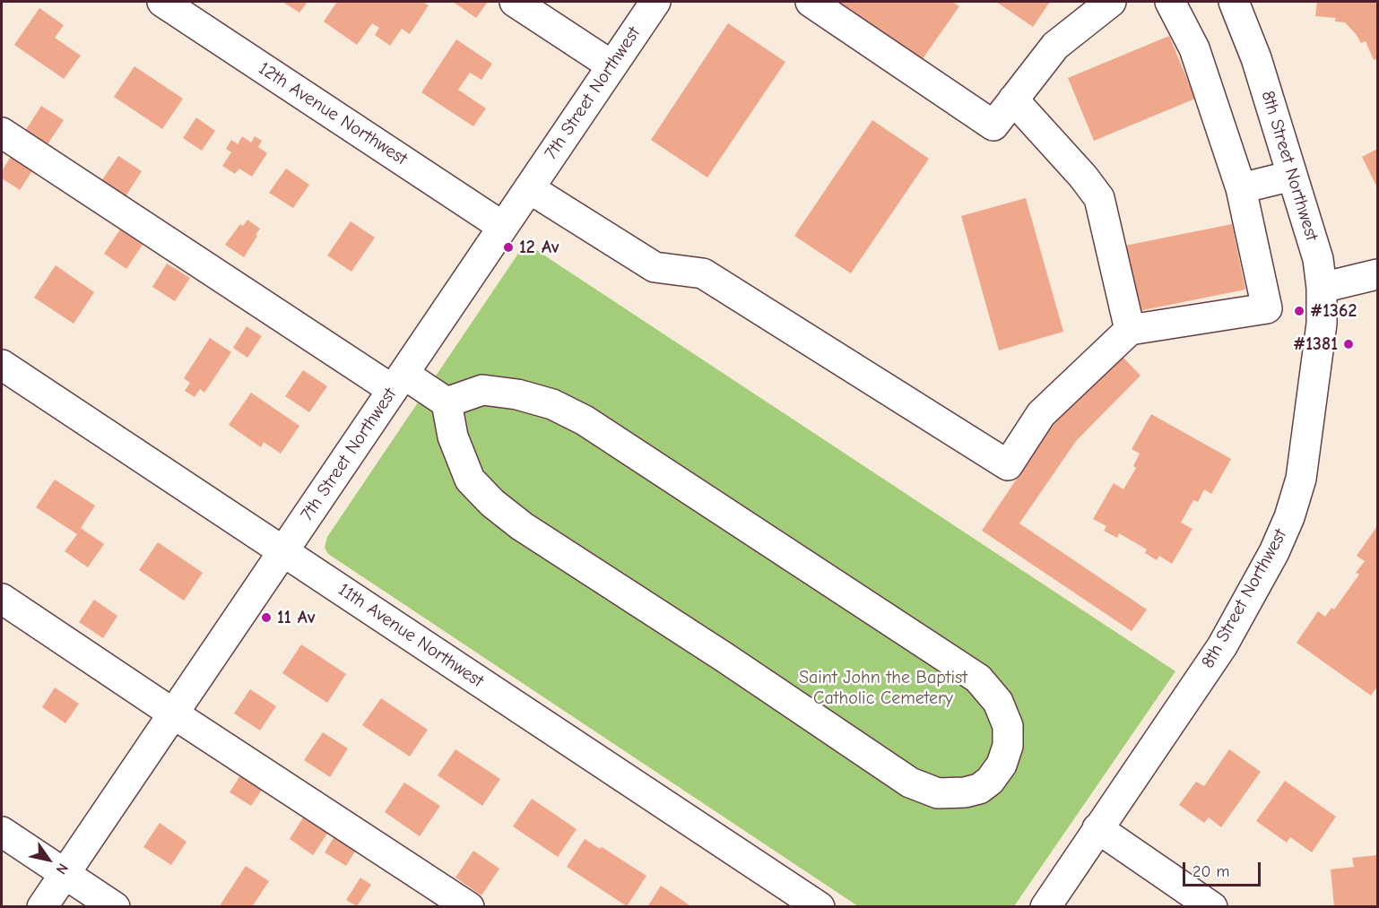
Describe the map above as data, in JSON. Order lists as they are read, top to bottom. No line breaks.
{"streets":{"street":["7th Street Northwest","12th Avenue Northwest","8th Street Northwest","11th Avenue Northwest"]},"crossings":[["7th Street Northwest","12th Avenue Northwest"],["7th Street Northwest","11th Avenue Northwest"]],"parks":["Saint John the Baptist Catholic Cemetery"],"places":["12 Av","#1362","#1381","11 Av"],"scale_bar":"20 m","north":"bottom right"}
